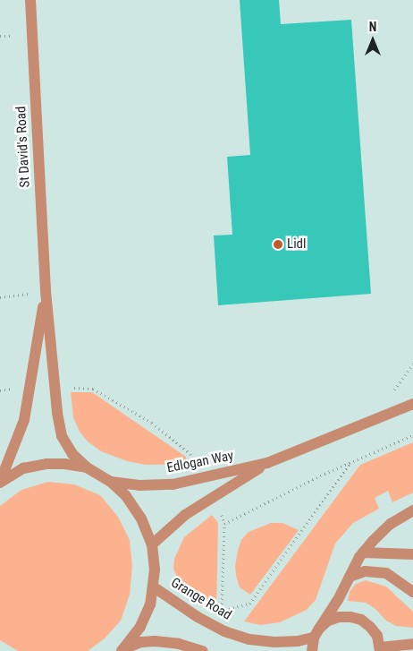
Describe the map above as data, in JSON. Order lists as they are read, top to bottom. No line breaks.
{"streets":{"street":["St David's Road","Edlogan Way","Grange Road"]},"crossings":[["St David's Road","Edlogan Way"],["St David's Road","Grange Road"]],"places":["Lidl"],"north":"top"}
